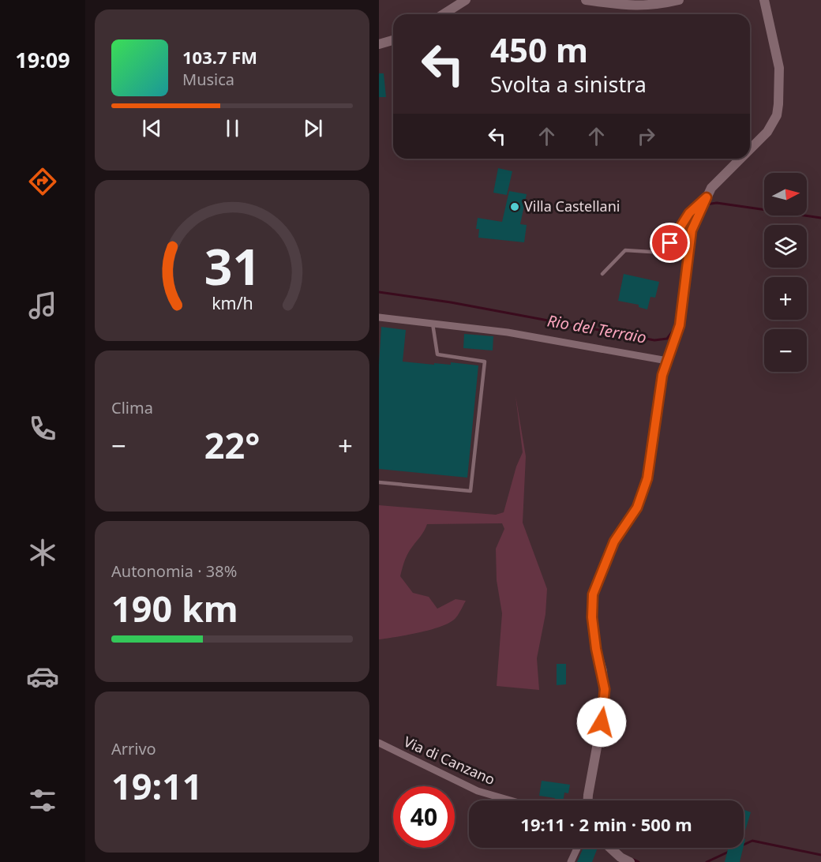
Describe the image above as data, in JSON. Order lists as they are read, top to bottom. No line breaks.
{"streets":{"street":["Via di Canzano"]},"water":["Rio del Terraio"],"places":["Villa Castellani"],"north":"right","page":{"tabs":"19:09","turn":["450 m","Svolta a sinistra"],"song":["103.7 FM","Musica"],"map_buttons":["+","−"],"tile":["Clima",["Autonomia · 38%","190 km"],["Arrivo","19:11"]],"heat":["−","22°","+"],"limit":"40","trip":"19:11 · 2 min · 500 m","gauge":["31","km/h"]}}
